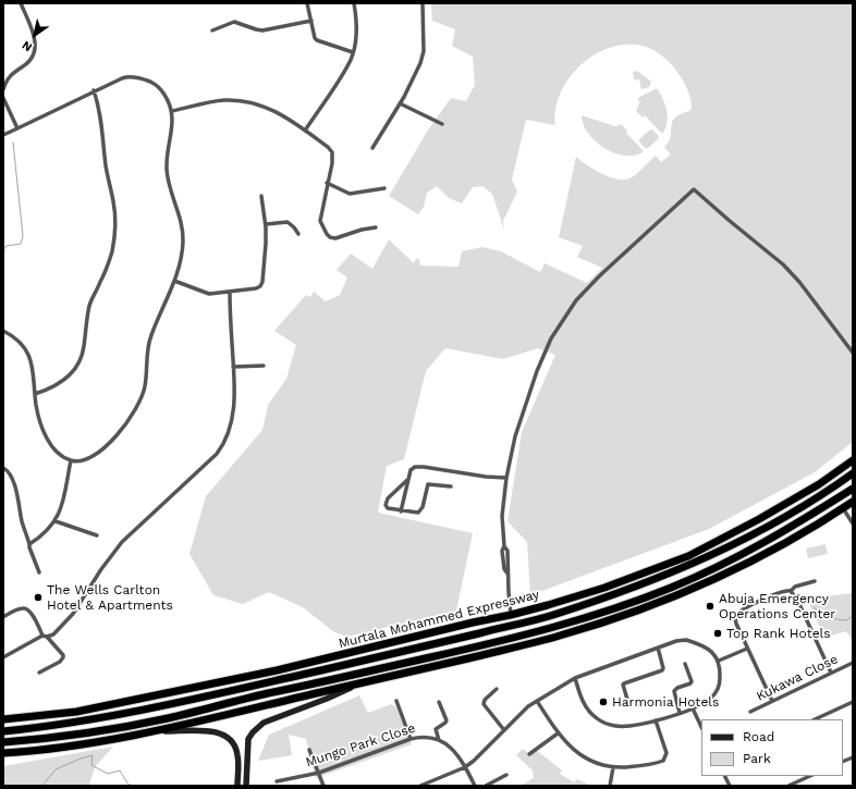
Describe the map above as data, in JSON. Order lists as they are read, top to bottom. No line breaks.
{"streets":{"highway":["Murtala Mohammed Expressway"],"street":["Kukawa Close","Mungo Park Close"]},"places":["The Wells Carlton Hotel & Apartments","Abuja Emergency Operations Center","Top Rank Hotels","Harmonia Hotels"],"legend":["Road","Park"],"north":"bottom left"}
